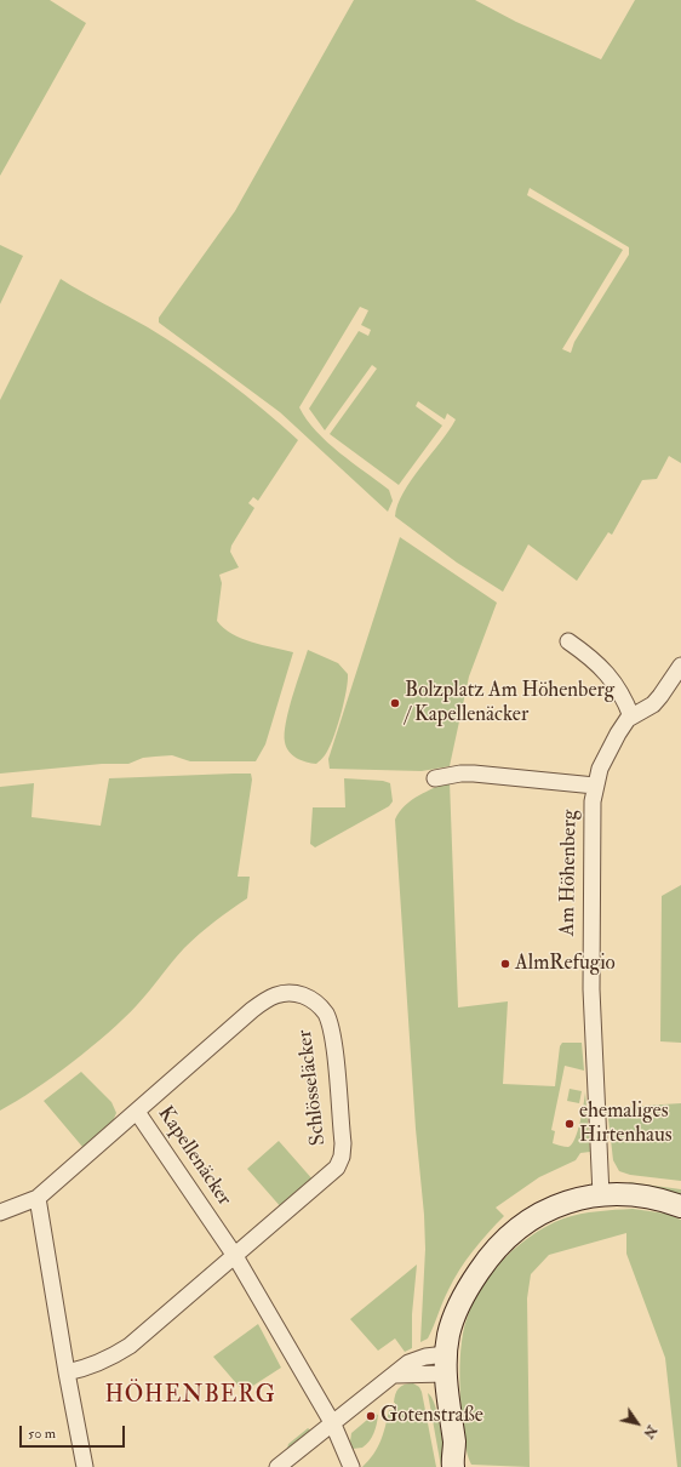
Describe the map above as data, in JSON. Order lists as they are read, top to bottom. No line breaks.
{"streets":{"street":["Am Höhenberg","Schlösseläcker","Kapellenäcker"]},"crossings":[["Schlösseläcker","Kapellenäcker"]],"districts":["HÖHENBERG"],"places":["Bolzplatz Am Höhenberg / Kapellenäcker","AlmRefugio","ehemaliges Hirtenhaus","Gotenstraße"],"scale_bar":"50 m","north":"bottom right"}
